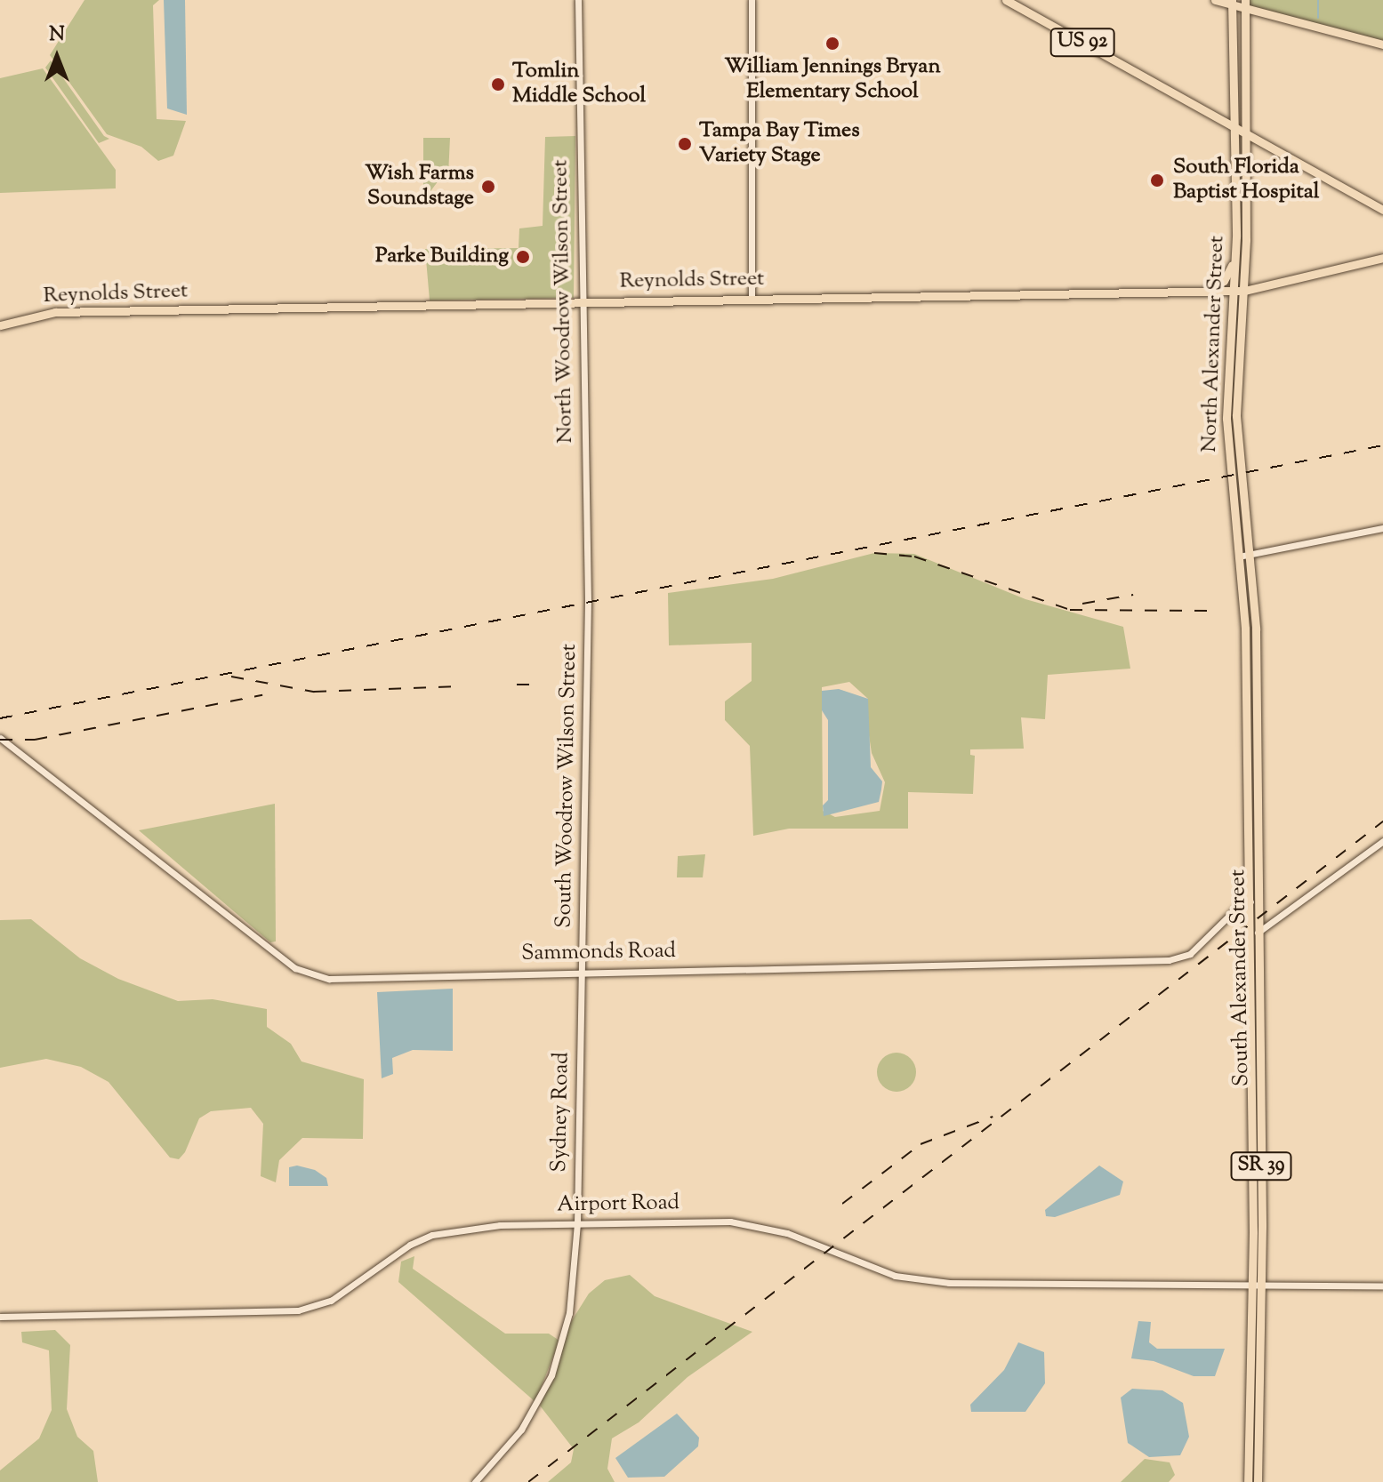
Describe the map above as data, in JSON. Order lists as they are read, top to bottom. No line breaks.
{"streets":{"main road":["US 92","Reynolds Street","North Alexander Street","South Alexander Street","SR 39"],"street":["North Woodrow Wilson Street","South Woodrow Wilson Street","Sammonds Road","Sydney Road","Airport Road"]},"crossings":[["US 92","North Alexander Street"],["Reynolds Street","North Woodrow Wilson Street"],["Reynolds Street","North Alexander Street"],["North Woodrow Wilson Street","South Woodrow Wilson Street"],["North Alexander Street","South Alexander Street"],["South Woodrow Wilson Street","Sammonds Road"],["South Woodrow Wilson Street","Sydney Road"],["Sammonds Road","South Alexander Street"],["Sammonds Road","Sydney Road"],["South Alexander Street","Airport Road"],["Sydney Road","Airport Road"]],"places":["William Jennings Bryan Elementary School","Tomlin Middle School","Tampa Bay Times Variety Stage","South Florida Baptist Hospital","Wish Farms Soundstage","Parke Building"],"north":"top"}
